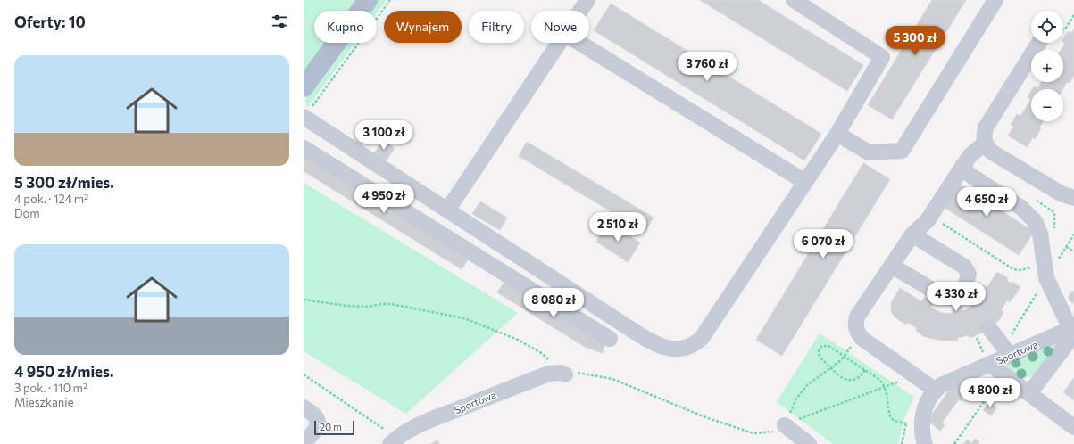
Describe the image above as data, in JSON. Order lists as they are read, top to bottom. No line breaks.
{"streets":{"street":["Sportowa"]},"scale_bar":"20 m","page":{"heading":"Oferty: 10","map_buttons":["+","−"],"chip":["Kupno","Wynajem","Filtry","Nowe"],"price":["5 300 zł","3 760 zł","3 100 zł","4 950 zł","4 650 zł","2 510 zł","6 070 zł","4 330 zł","8 080 zł","4 800 zł"],"list":[{"name":"5 300 zł/mies.","note":"4 pok. · 124 m² · Dom"},{"name":"4 950 zł/mies.","note":"3 pok. · 110 m² · Mieszkanie"}],"scale":"20 m"}}
